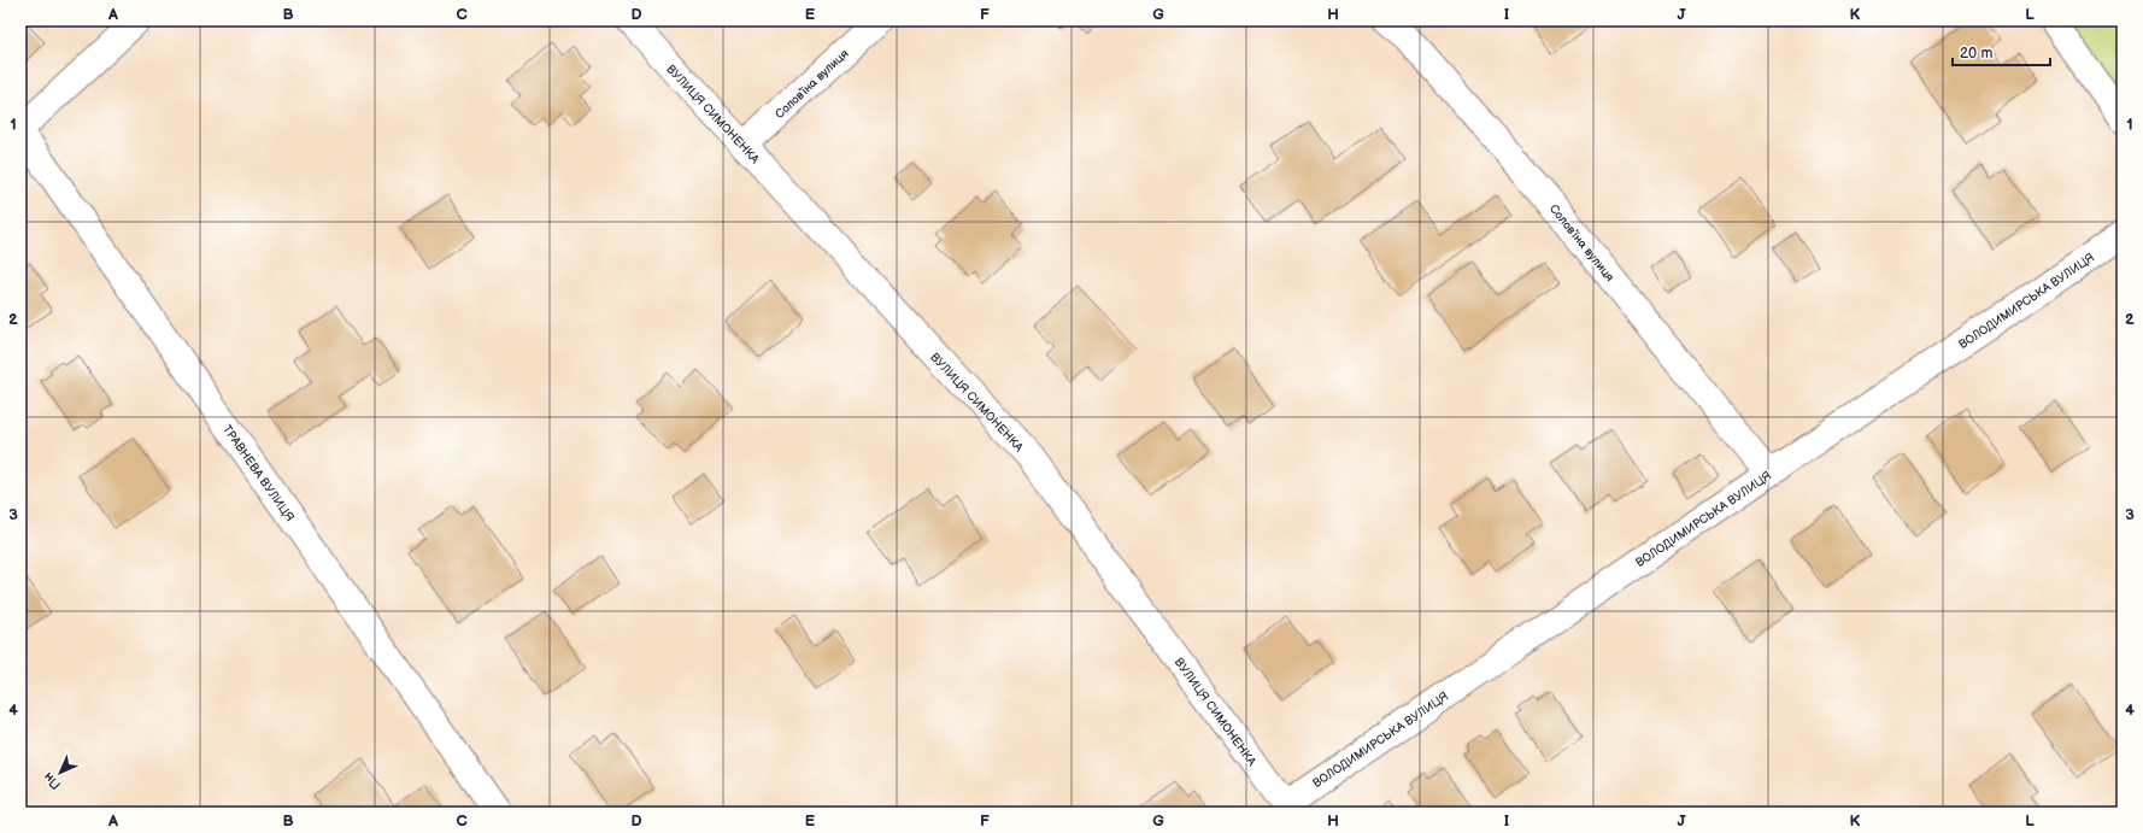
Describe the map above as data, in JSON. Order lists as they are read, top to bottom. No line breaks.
{"streets":{"street":["Соловʼїна вулиця","ВУЛИЦЯ СИМОНЕНКА","ВОЛОДИМИРСЬКА ВУЛИЦЯ","ТРАВНЕВА ВУЛИЦЯ"]},"crossings":[["Соловʼїна вулиця","ВУЛИЦЯ СИМОНЕНКА"],["Соловʼїна вулиця","ВОЛОДИМИРСЬКА ВУЛИЦЯ"],["ВУЛИЦЯ СИМОНЕНКА","ВОЛОДИМИРСЬКА ВУЛИЦЯ"]],"scale_bar":"20 m","north":"bottom left","grid":{"columns":["A","B","C","D","E","F","G","H","I","J","K","L"],"rows":["1","2","3","4"]}}
